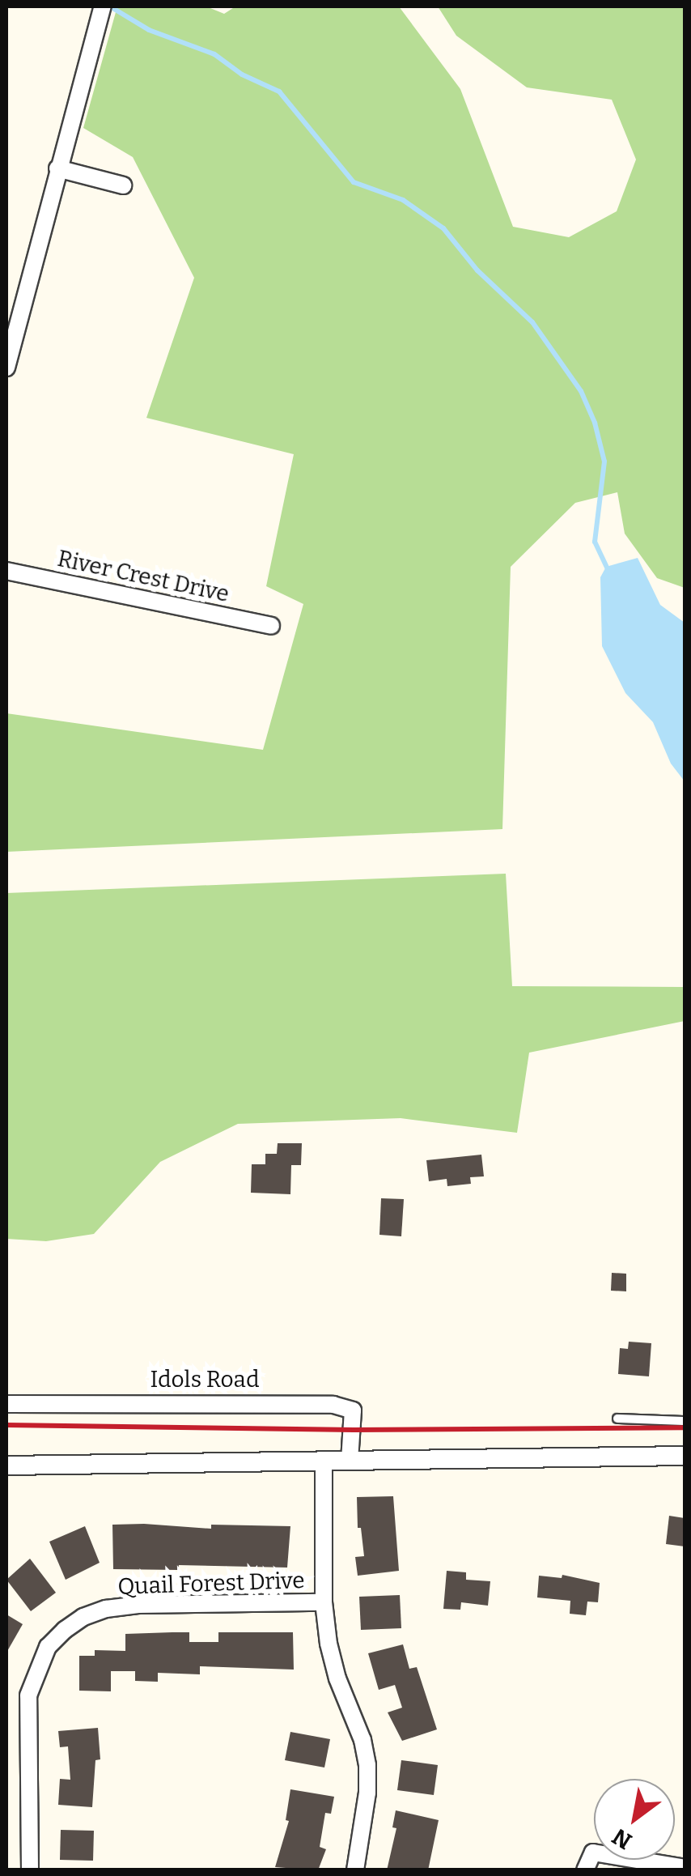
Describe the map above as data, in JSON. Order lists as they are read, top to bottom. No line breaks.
{"streets":{"street":["River Crest Drive","Idols Road","Quail Forest Drive"]},"north":"bottom left"}
